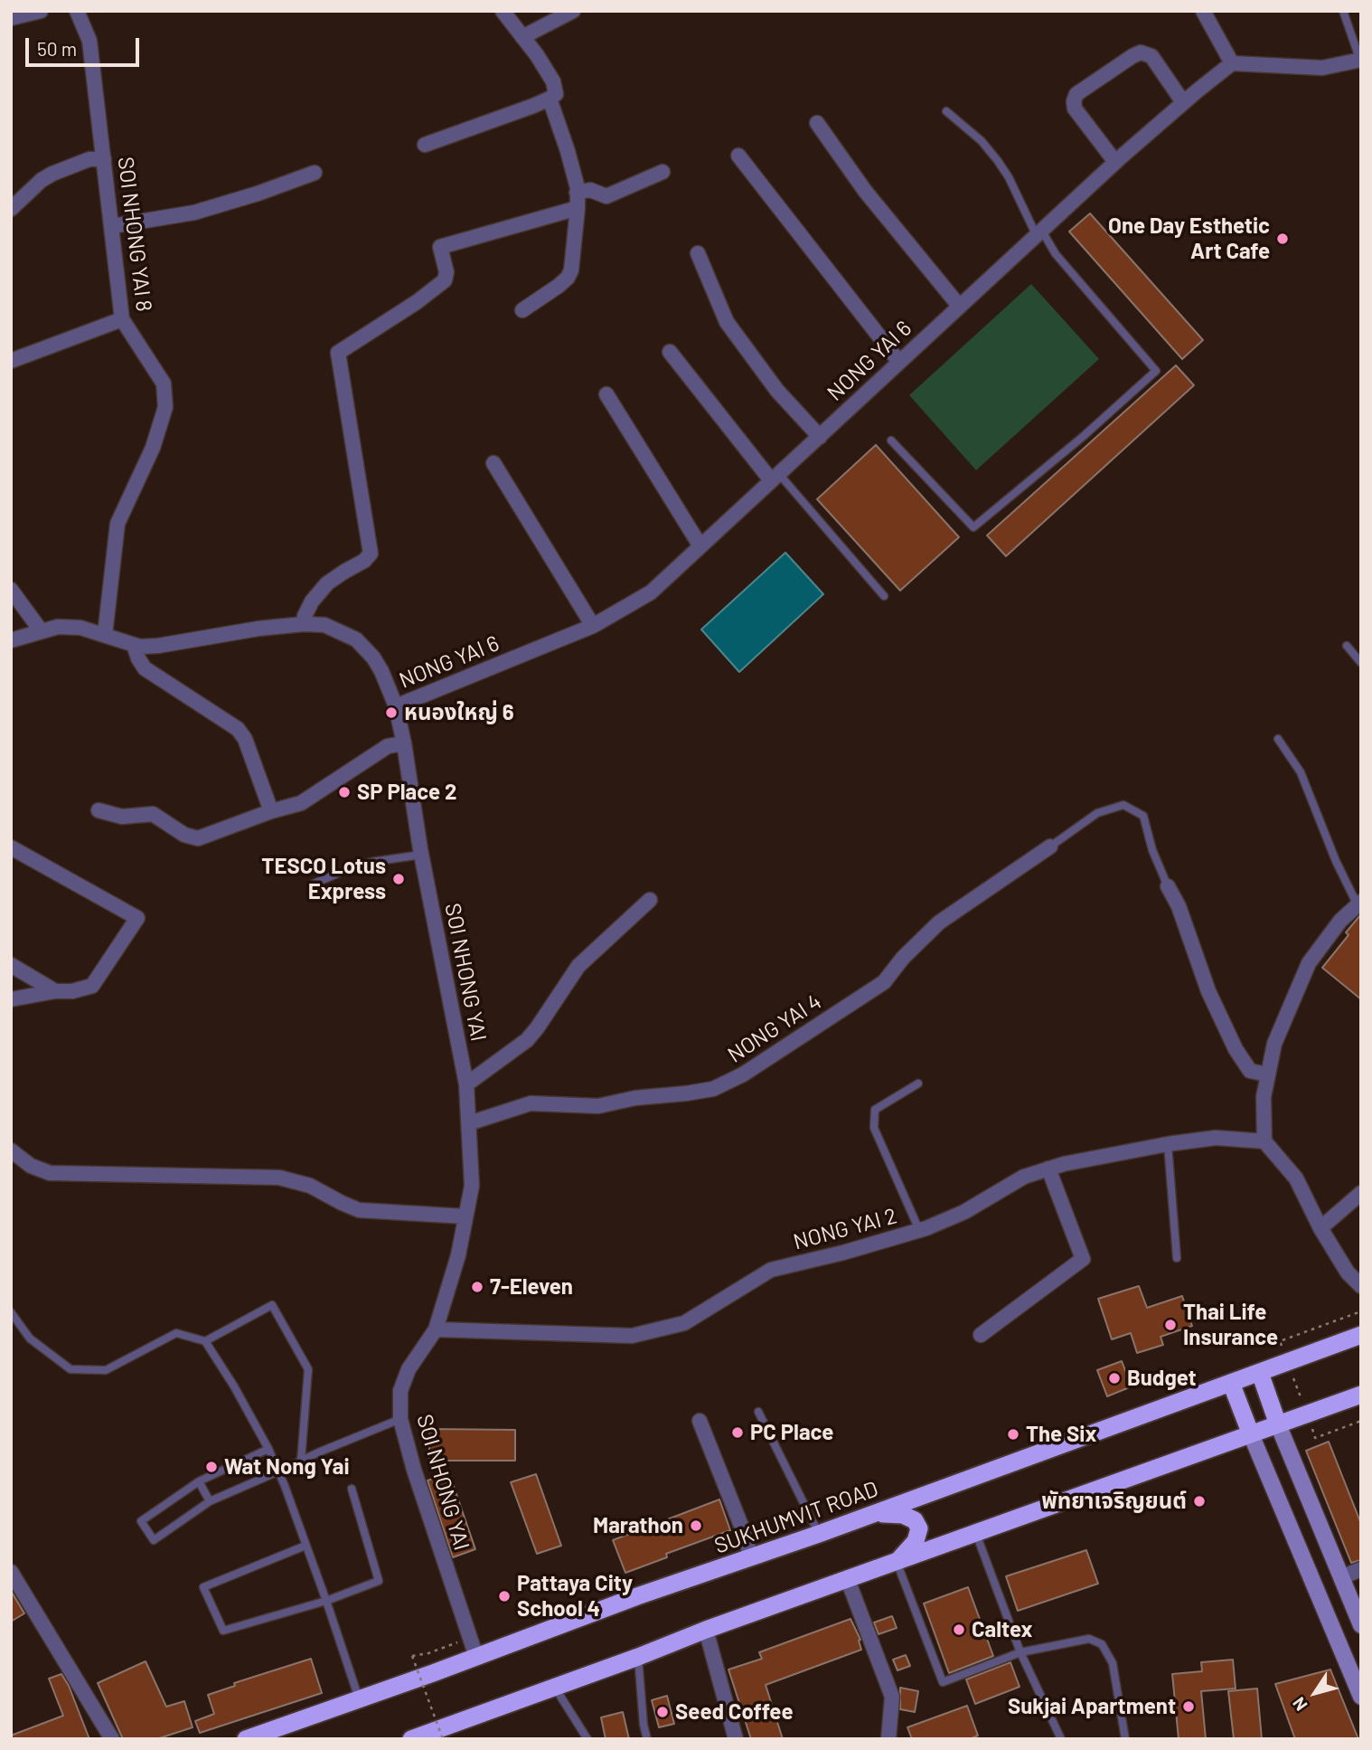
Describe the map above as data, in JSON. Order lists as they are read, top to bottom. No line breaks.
{"streets":{"highway":["SUKHUMVIT ROAD"],"street":["SOI NHONG YAI 8","NONG YAI 6","SOI NHONG YAI","NONG YAI 4","NONG YAI 2"]},"crossings":[["SOI NHONG YAI 8","SOI NHONG YAI"],["NONG YAI 6","SOI NHONG YAI"],["SOI NHONG YAI","NONG YAI 4"],["SOI NHONG YAI","NONG YAI 2"],["SOI NHONG YAI","SUKHUMVIT ROAD"]],"places":["One Day Esthetic Art Cafe","หนองใหญ่ 6","SP Place 2","TESCO Lotus Express","7-Eleven","Thai Life Insurance","Budget","PC Place","The Six","Wat Nong Yai","พัทยาเจริญยนต์","Marathon","Pattaya City School 4","Caltex","Sukjai Apartment","Seed Coffee"],"scale_bar":"50 m","north":"bottom left"}
